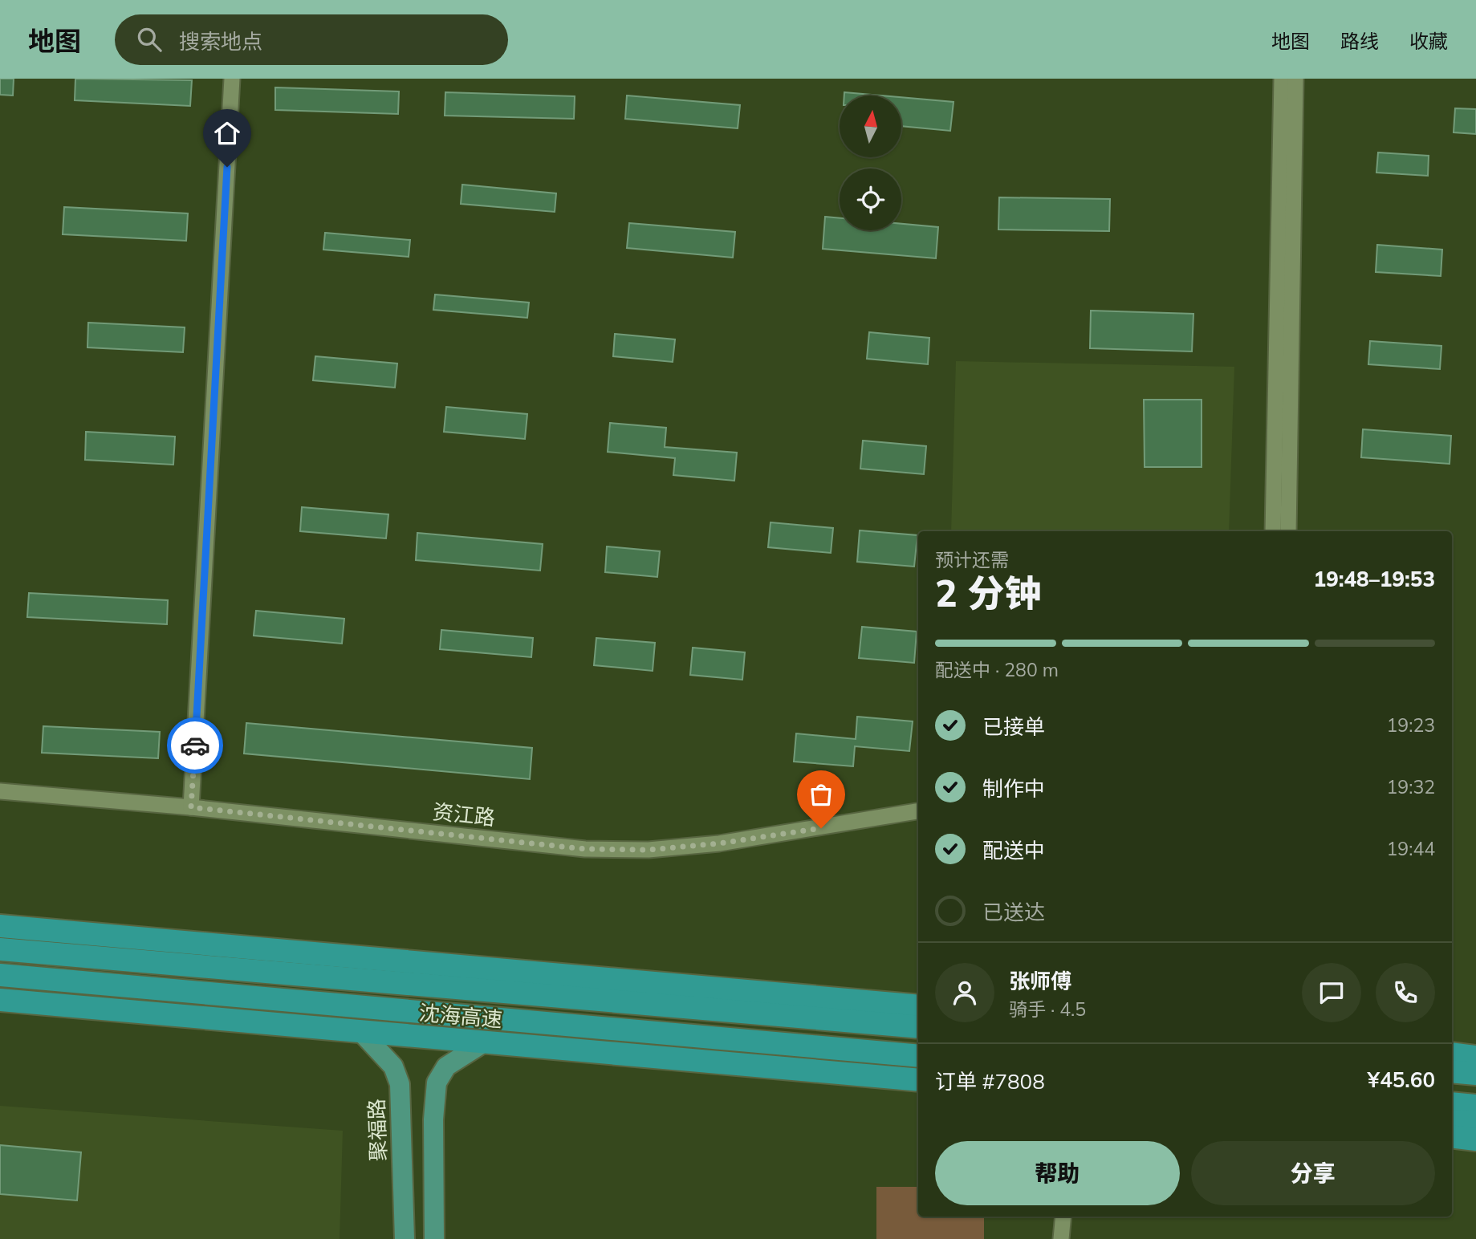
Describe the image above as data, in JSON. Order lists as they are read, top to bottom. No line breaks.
{"streets":{"highway":["沈海高速"],"main road":["聚福路"],"street":["资江路"]},"north":"top","page":{"header":"地图","search":"搜索地点","nav":["地图","路线","收藏"],"heading":["2 分钟","预计还需","19:48–19:53"],"panel":["张师傅","骑手 · 4.5","订单 #7808","¥45.60"],"bar":"配送中 · 280 m","list":[["已接单","19:23"],["制作中","19:32"],["配送中","19:44"],"已送达"],"buttons":["帮助","分享"]}}
